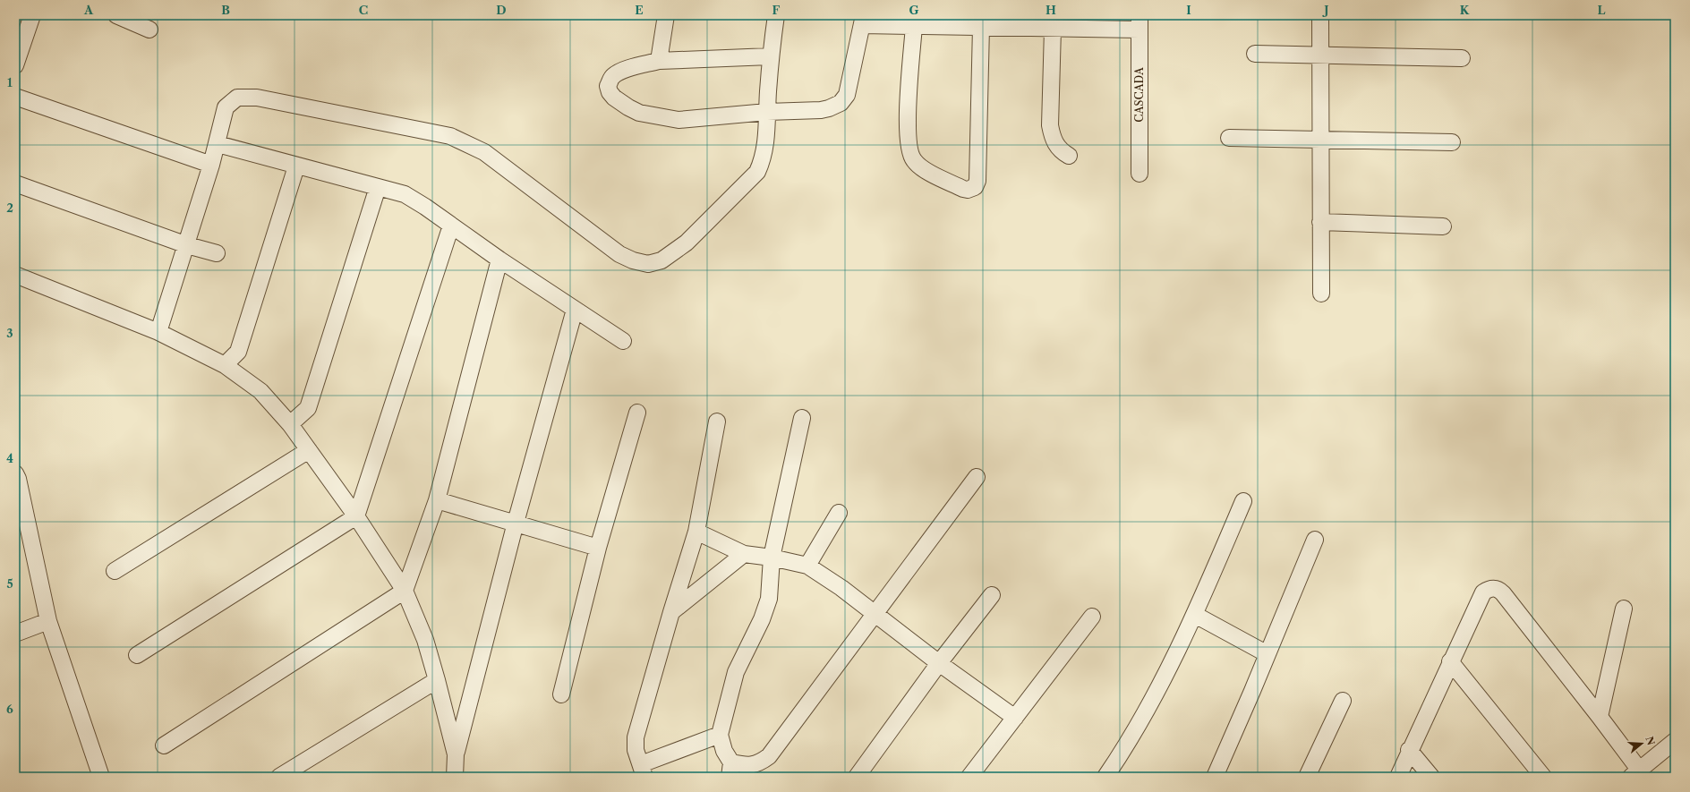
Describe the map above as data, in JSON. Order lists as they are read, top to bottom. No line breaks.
{"streets":{"street":["CASCADA"]},"north":"right","grid":{"columns":["A","B","C","D","E","F","G","H","I","J","K","L"],"rows":["1","2","3","4","5","6"]}}
